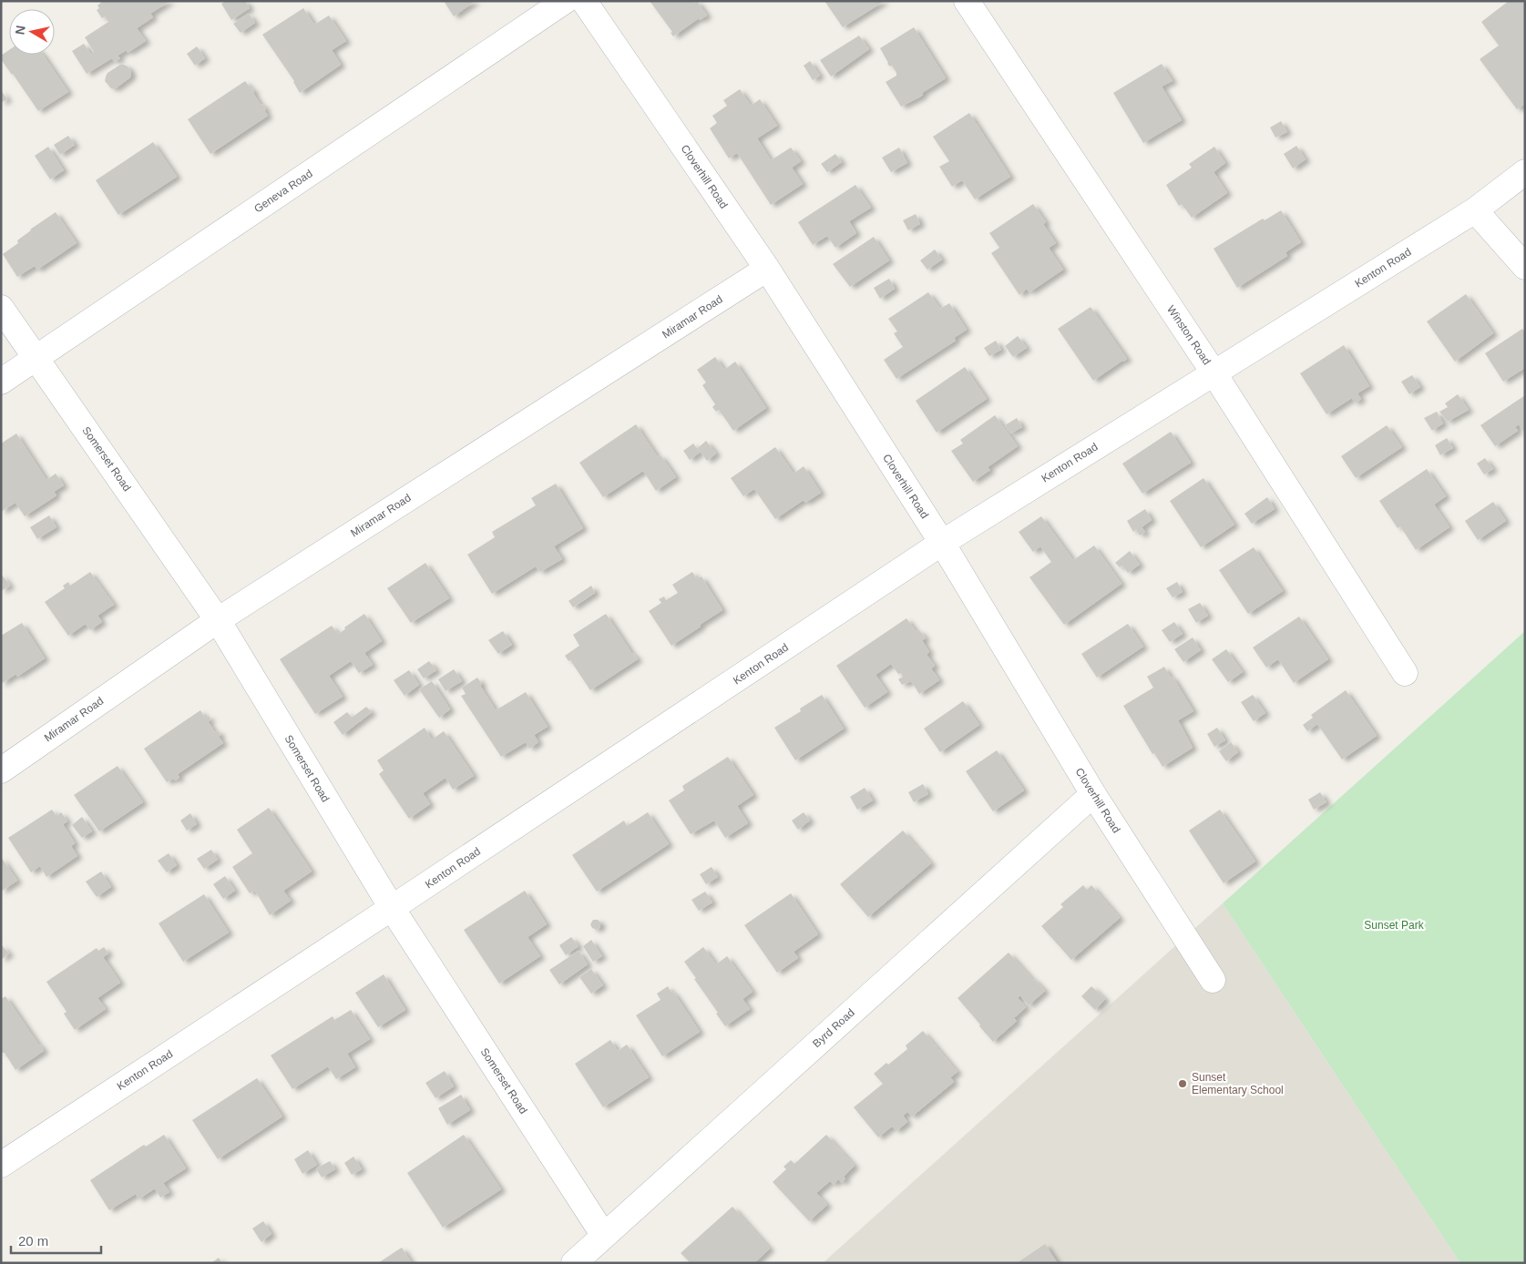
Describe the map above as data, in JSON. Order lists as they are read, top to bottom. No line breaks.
{"streets":{"street":["Cloverhill Road","Geneva Road","Kenton Road","Miramar Road","Winston Road","Somerset Road","Byrd Road"]},"crossings":[["Cloverhill Road","Kenton Road"],["Cloverhill Road","Miramar Road"],["Cloverhill Road","Byrd Road"],["Geneva Road","Somerset Road"],["Kenton Road","Winston Road"],["Kenton Road","Somerset Road"],["Miramar Road","Somerset Road"],["Somerset Road","Byrd Road"]],"parks":["Sunset Park"],"places":["Sunset Elementary School"],"scale_bar":"20 m","north":"left"}
